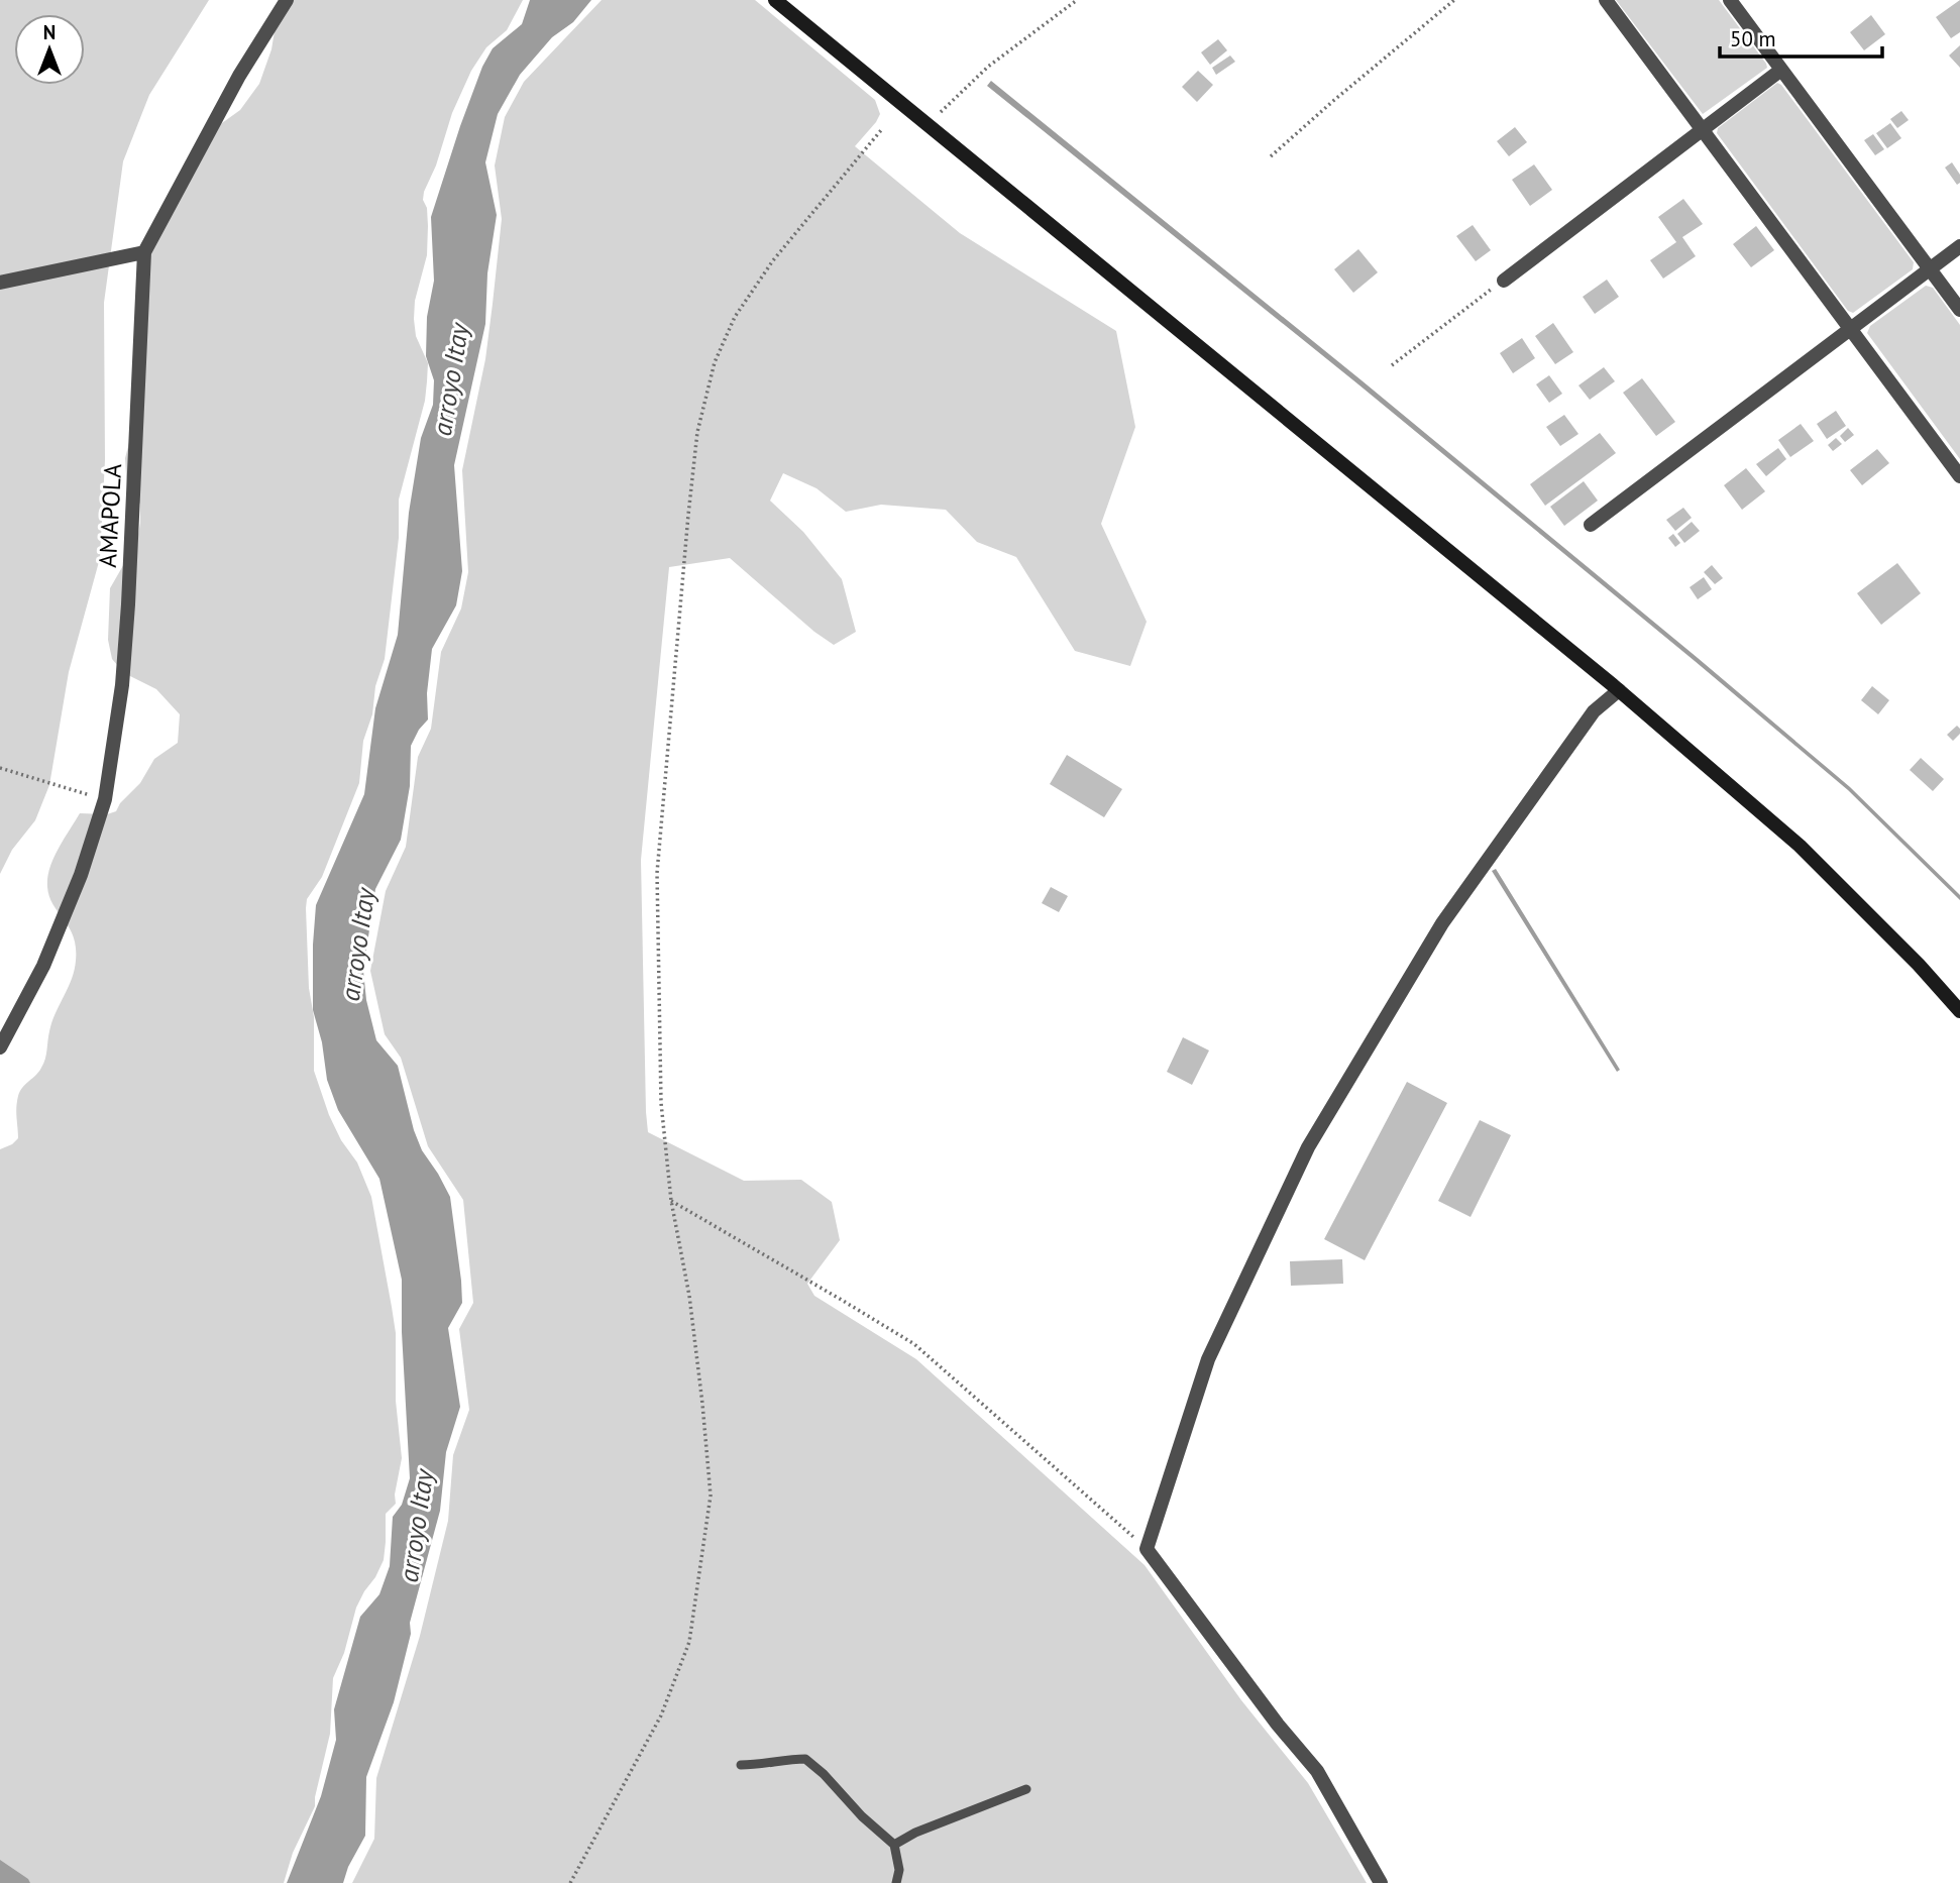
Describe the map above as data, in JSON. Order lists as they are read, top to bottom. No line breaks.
{"streets":{"street":["AMAPOLA"]},"water":["arroyo Itay"],"scale_bar":"50 m","north":"top"}
